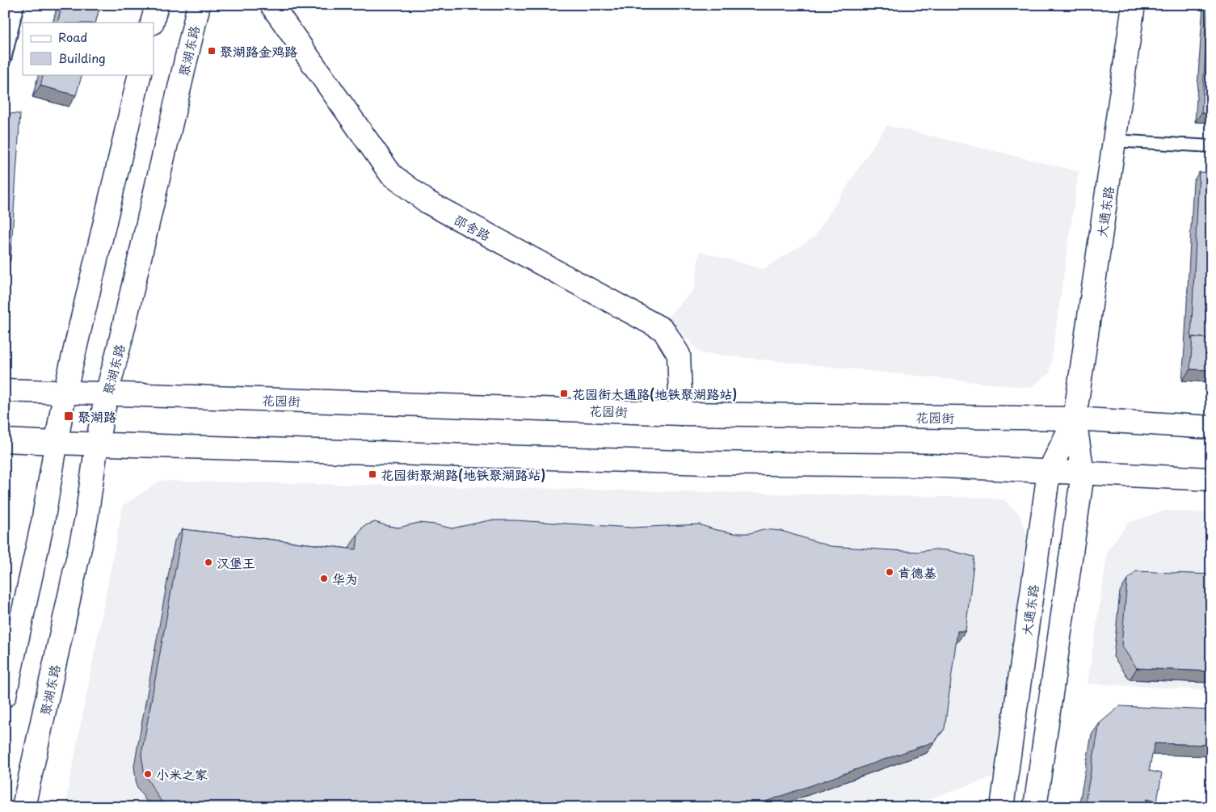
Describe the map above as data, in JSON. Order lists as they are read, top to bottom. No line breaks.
{"streets":{"main road":["聚湖东路","大通东路","邵舍路","花园街"]},"crossings":[["聚湖东路","花园街"],["大通东路","花园街"],["邵舍路","花园街"]],"places":{"transit":["聚湖路金鸡路","花园街大通路(地铁聚湖路站)","聚湖路","花园街聚湖路(地铁聚湖路站)"],"other":["汉堡王","肯德基","华为","小米之家"]},"legend":["Road","Building"]}
